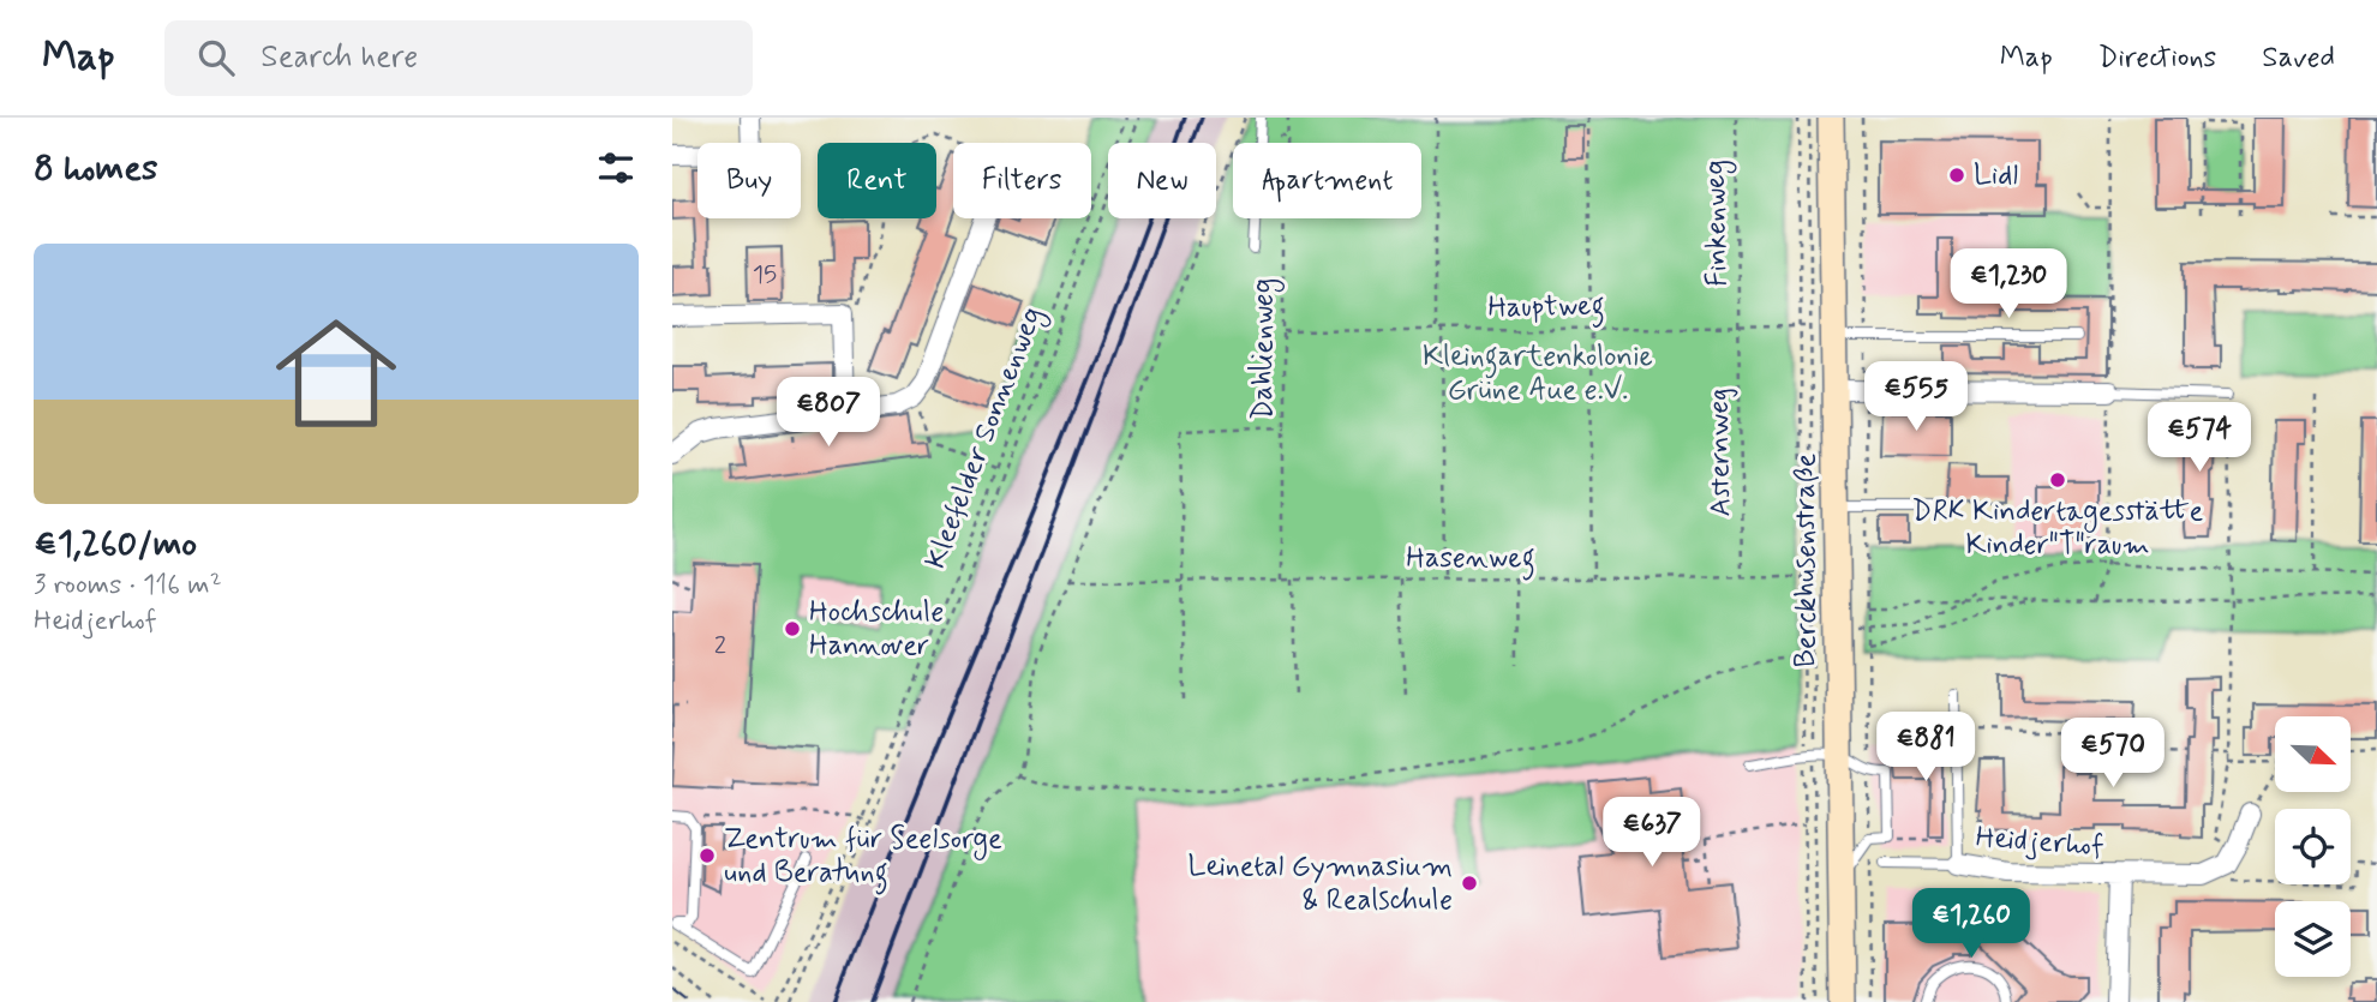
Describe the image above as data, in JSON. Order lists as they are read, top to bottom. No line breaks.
{"streets":{"street":["Berckhusenstraße","Heidjerhof"],"path":["Finkenweg","Hauptweg","Dahlienweg","Kleefelder Sonnenweg","Asternweg","Hasenweg"]},"crossings":[["Finkenweg","Hauptweg"],["Finkenweg","Asternweg"],["Hauptweg","Dahlienweg"],["Hauptweg","Asternweg"],["Dahlienweg","Hasenweg"],["Asternweg","Hasenweg"]],"parks":["Kleingartenkolonie Grüne Aue e.V."],"places":["Lidl","DRK Kindertagesstätte Kinder\"T\"raum","Hochschule Hannover","Zentrum für Seelsorge und Beratung","Leinetal Gymnasium & Realschule"],"house_numbers":["15","2"],"north":"bottom right","page":{"header":"Map","search":"Search here","nav":["Map","Directions","Saved"],"heading":"8 homes","chip":["Buy","Rent","Filters","New","Apartment"],"list":[{"name":"€1,260/mo","note":"3 rooms · 116 m² · Heidjerhof"}],"price":["€1,230","€555","€807","€574","€881","€570","€637","€1,260"]}}
